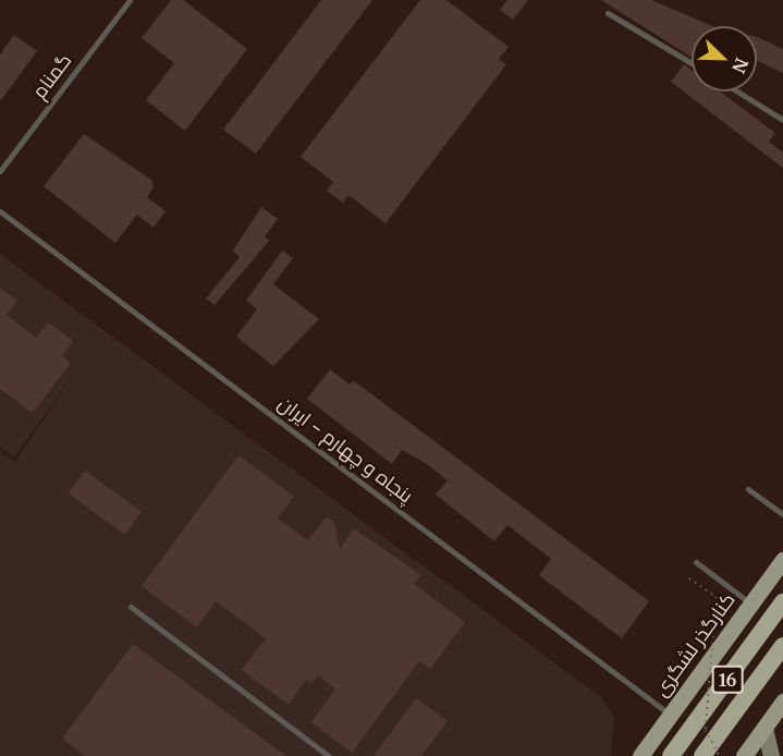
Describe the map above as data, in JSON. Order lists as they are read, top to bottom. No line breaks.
{"streets":{"highway":["16"],"main road":["کنارگذر لشگری"],"lane":["گمنام","پنجاه و چهارم - ایران"]},"crossings":[["پنجاه و چهارم - ایران","کنارگذر لشگری"]],"north":"bottom right"}
